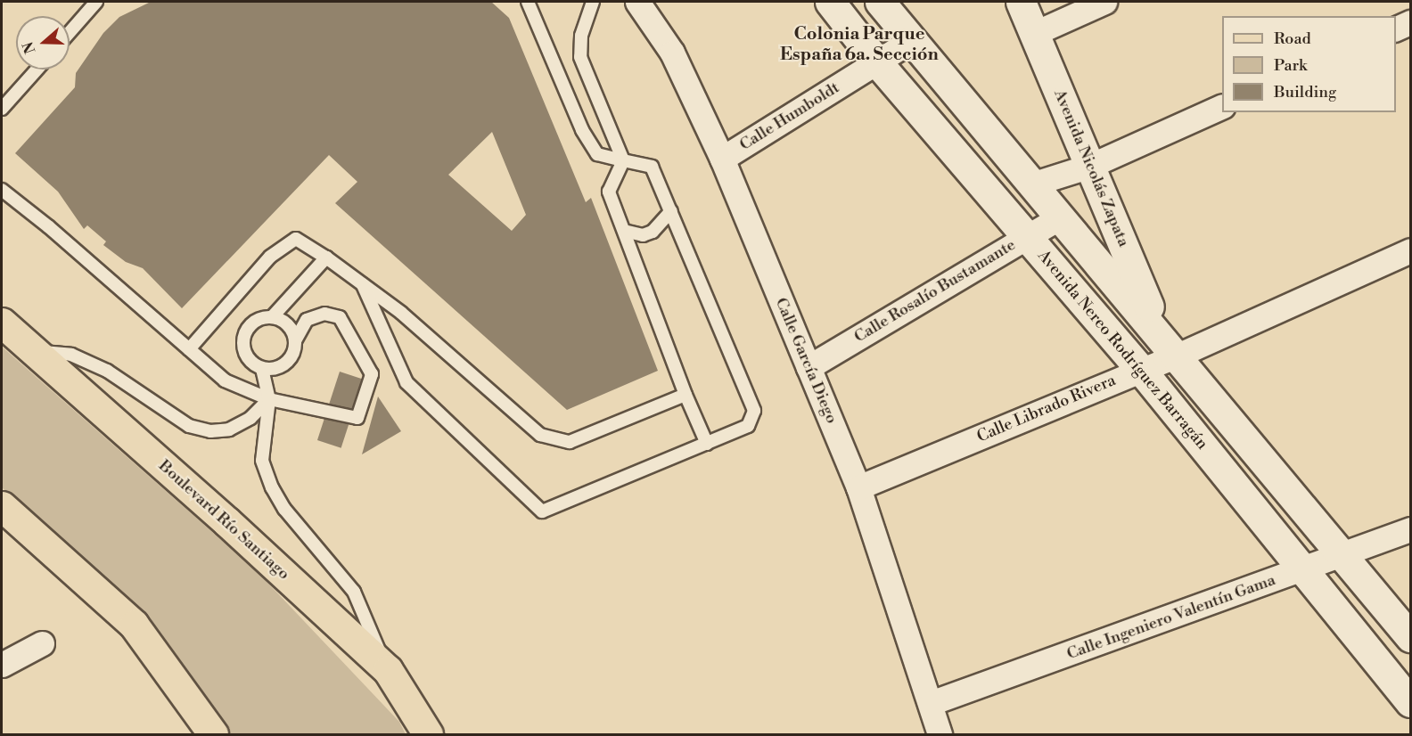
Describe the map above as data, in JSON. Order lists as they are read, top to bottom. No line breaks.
{"streets":{"main road":["Boulevard Río Santiago"],"street":["Calle Humboldt","Avenida Nicolás Zapata","Calle Rosalío Bustamante","Avenida Nereo Rodríguez Barragán","Calle García Diego","Calle Librado Rivera","Calle Ingeniero Valentín Gama"]},"crossings":[["Calle Humboldt","Avenida Nereo Rodríguez Barragán"],["Calle Humboldt","Calle García Diego"],["Avenida Nicolás Zapata","Calle Librado Rivera"],["Calle Rosalío Bustamante","Avenida Nereo Rodríguez Barragán"],["Calle Rosalío Bustamante","Calle García Diego"],["Avenida Nereo Rodríguez Barragán","Calle Librado Rivera"],["Avenida Nereo Rodríguez Barragán","Calle Ingeniero Valentín Gama"],["Calle García Diego","Calle Librado Rivera"],["Calle García Diego","Calle Ingeniero Valentín Gama"]],"districts":["Colonia Parque España 6a. Sección"],"legend":["Road","Park","Building"],"north":"left"}
